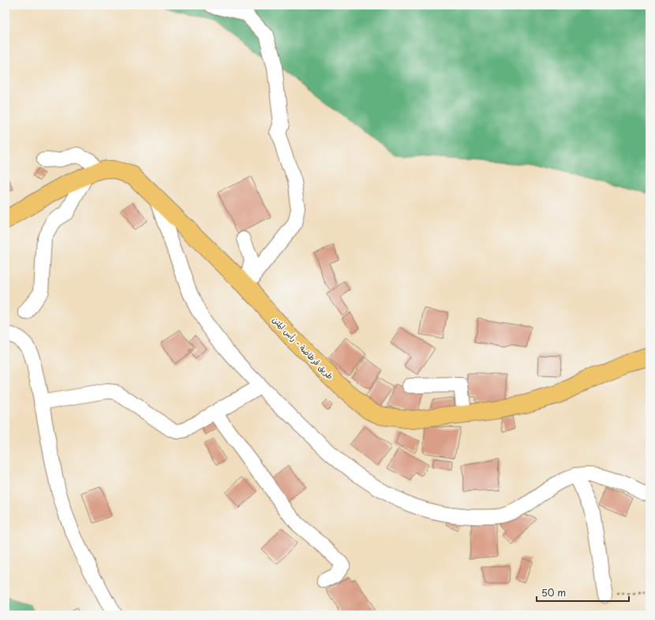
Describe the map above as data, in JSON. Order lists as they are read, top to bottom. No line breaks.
{"streets":{"main road":["طريق قرطاضة - رأس المتن"]},"scale_bar":"50 m"}
